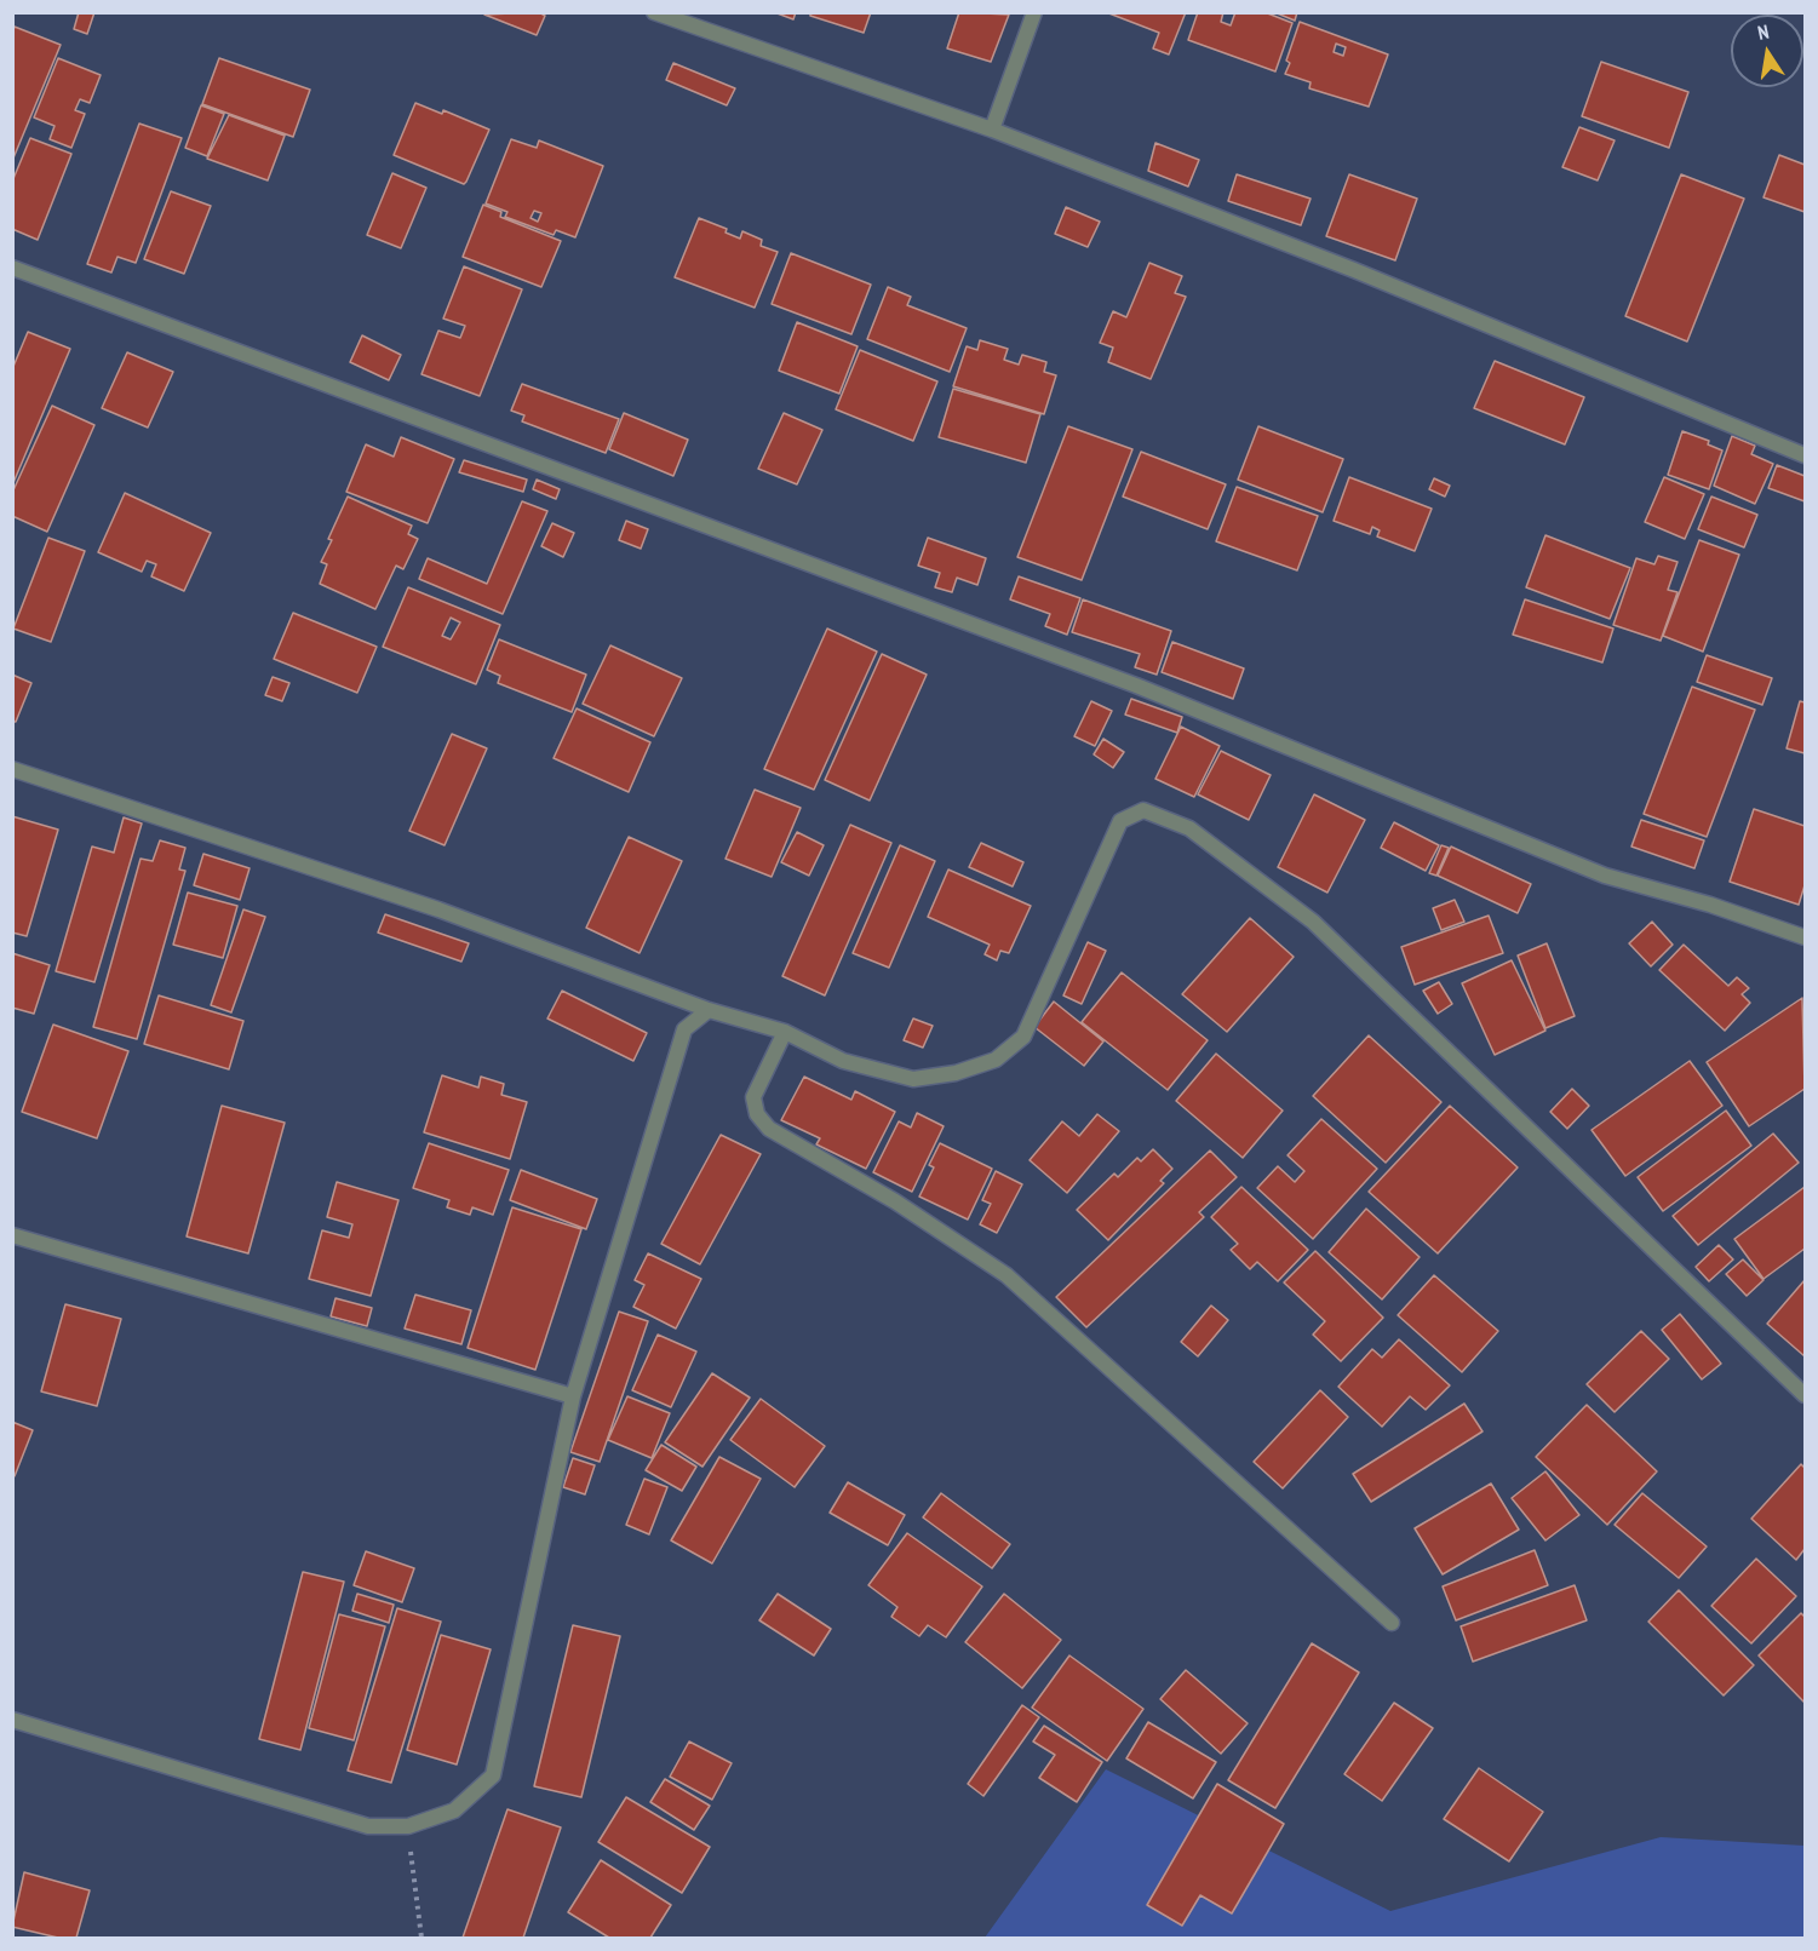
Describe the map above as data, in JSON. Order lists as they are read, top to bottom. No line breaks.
{"north":"top"}
